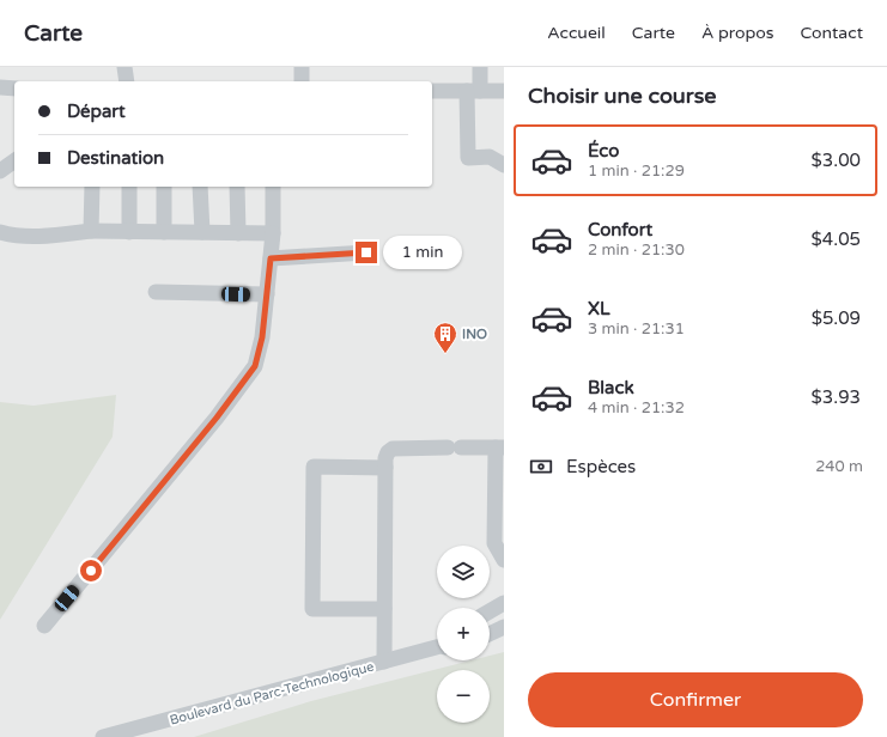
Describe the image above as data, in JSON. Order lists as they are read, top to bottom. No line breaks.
{"streets":{"street":["Boulevard du Parc-Technologique"]},"places":{"building":["INO"]},"page":{"header":"Carte","nav":["Accueil","Carte","À propos","Contact"],"heading":"Choisir une course","banner":["Départ","Destination"],"list":[{"name":"Éco","note":"1 min · 21:29","value":"$3.00"},{"name":"Confort","note":"2 min · 21:30","value":"$4.05"},{"name":"XL","note":"3 min · 21:31","value":"$5.09"},{"name":"Black","note":"4 min · 21:32","value":"$3.93"}],"bubble":"1 min","pay":["Espèces","240 m"],"map_buttons":["+","−"],"buttons":"Confirmer"}}
